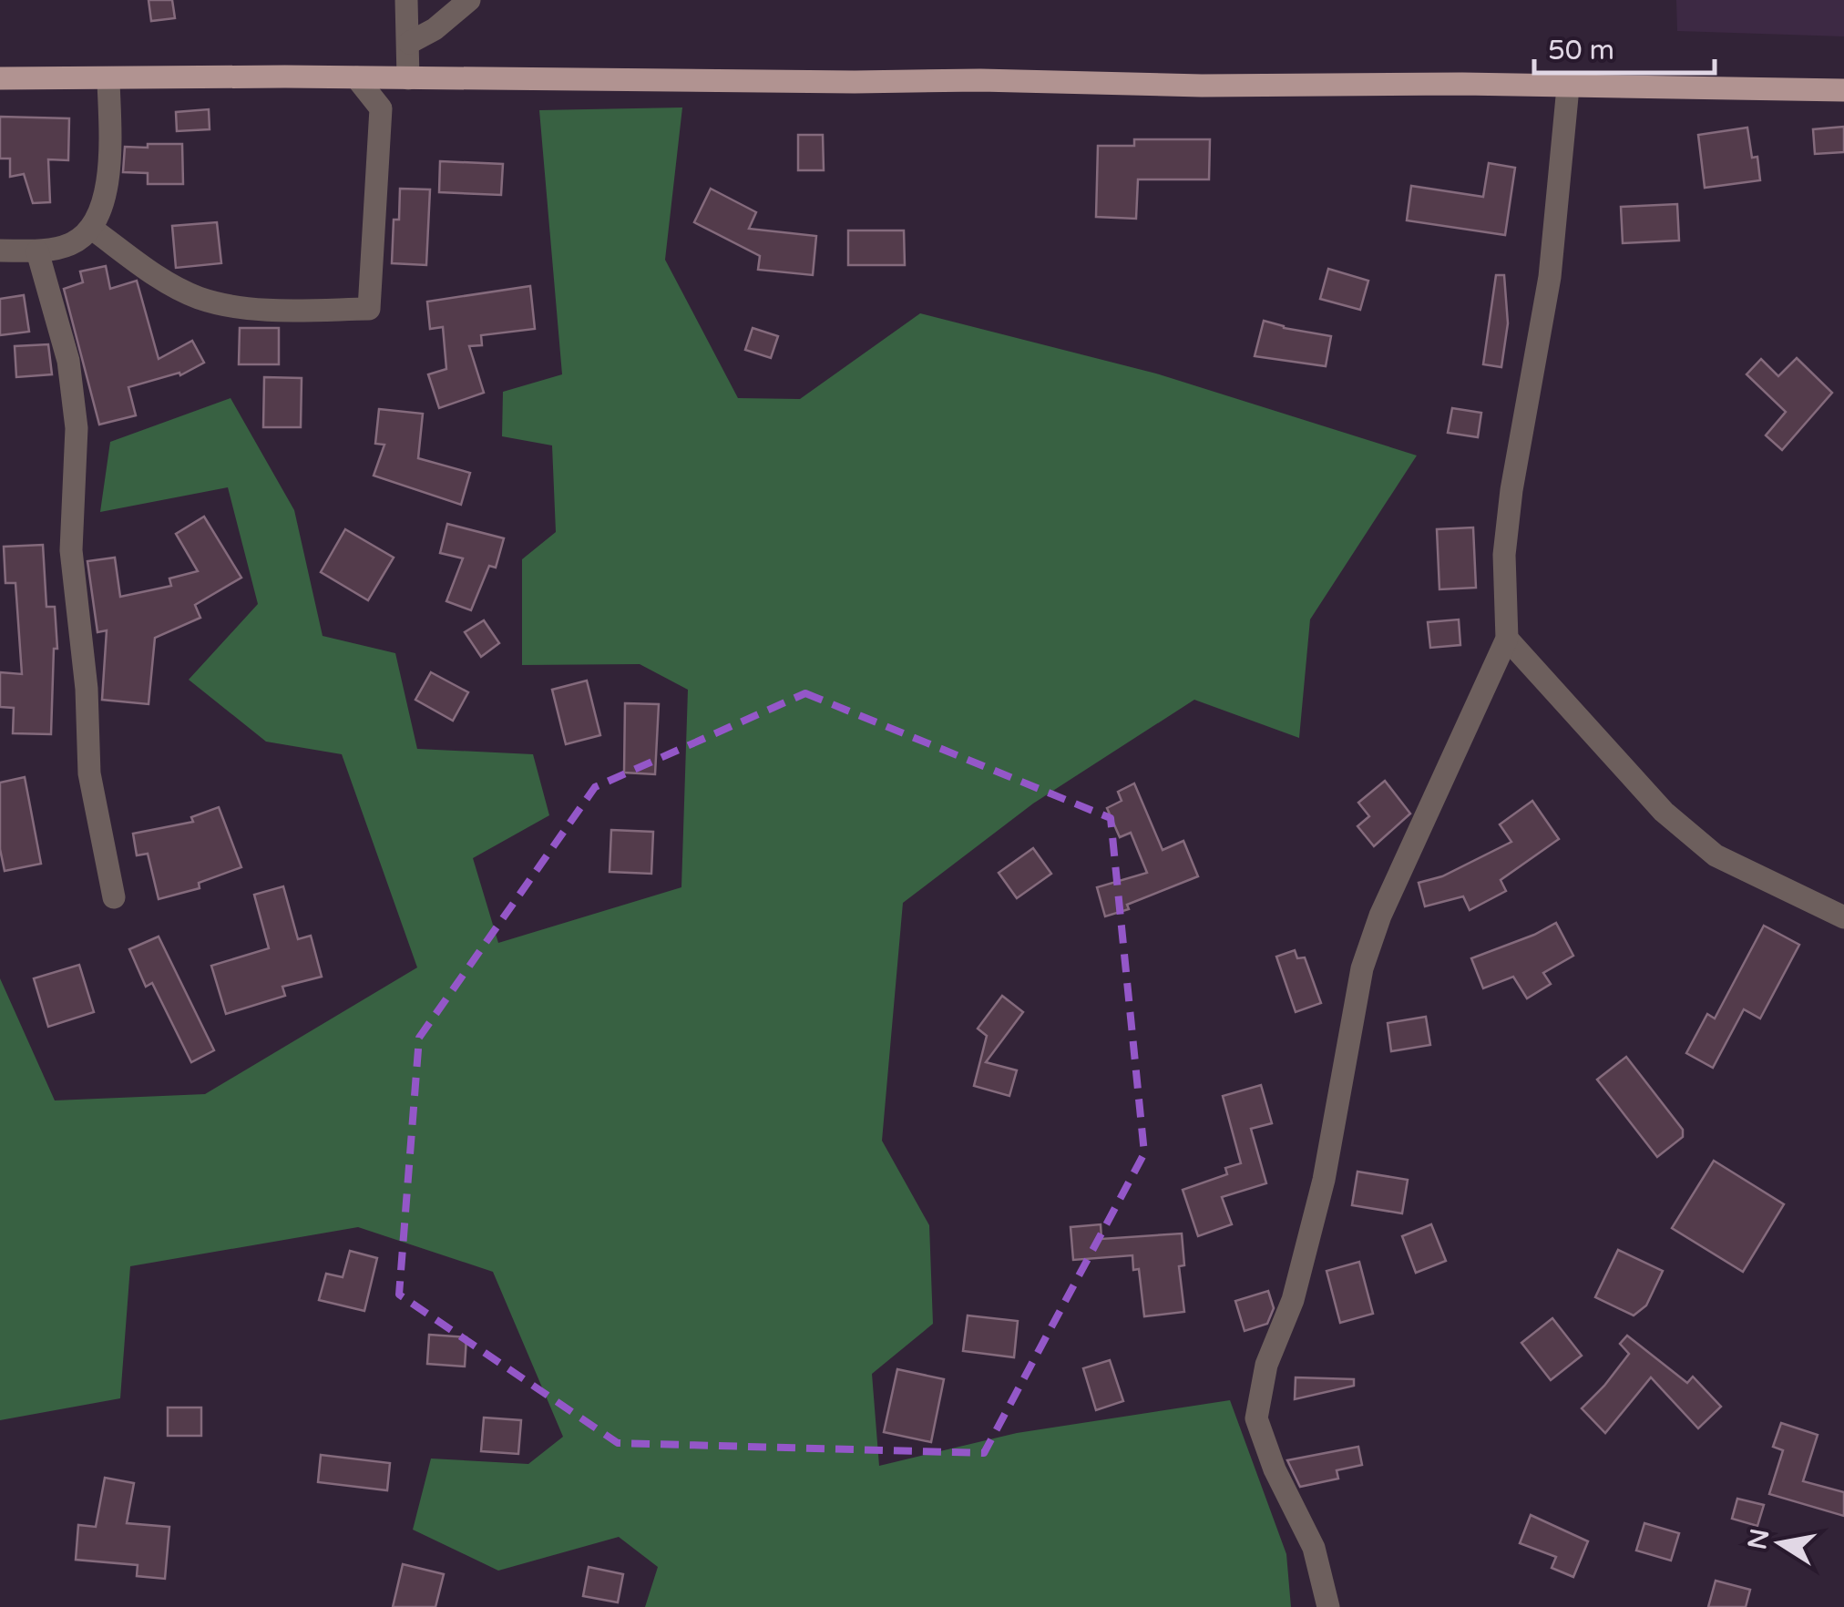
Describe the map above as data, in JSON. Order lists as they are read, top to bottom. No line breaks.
{"scale_bar":"50 m","north":"left"}
